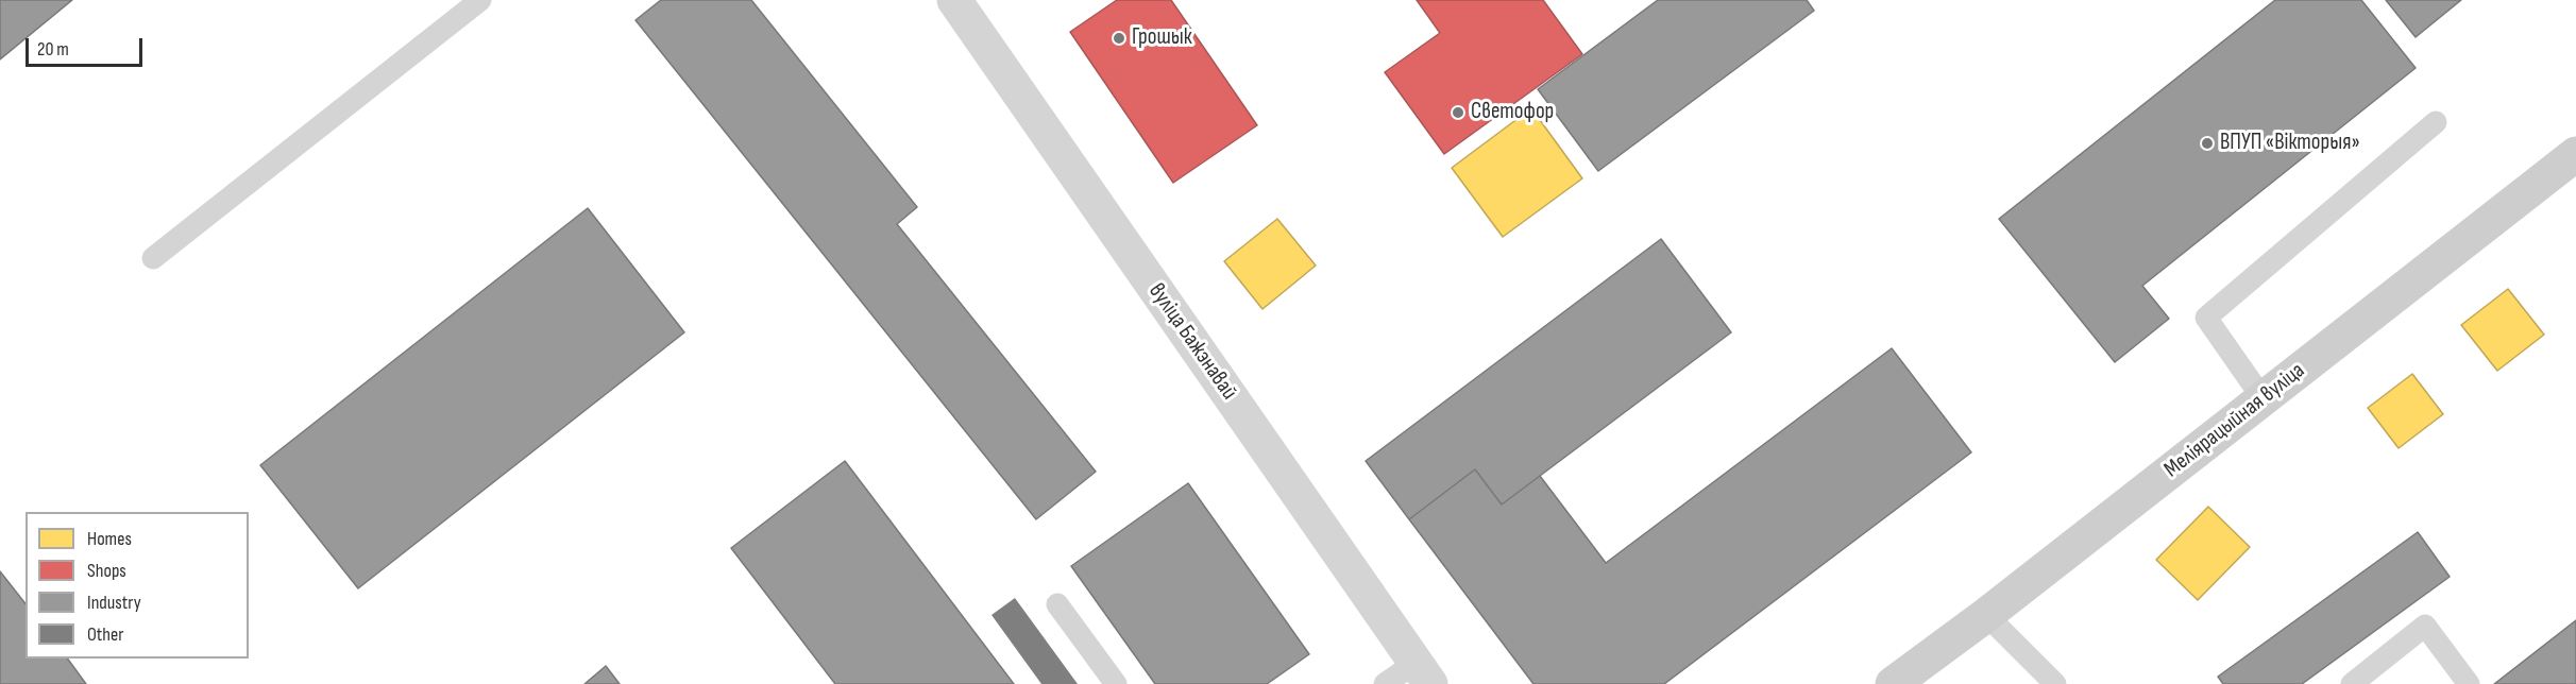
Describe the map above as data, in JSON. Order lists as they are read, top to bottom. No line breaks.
{"streets":{"street":["вуліца Бажэнавай","Меліярацыйная вуліца"]},"places":["Грошык","Светофор","ВПУП «Вікторыя»"],"legend":["Homes","Shops","Industry","Other"],"scale_bar":"20 m"}
